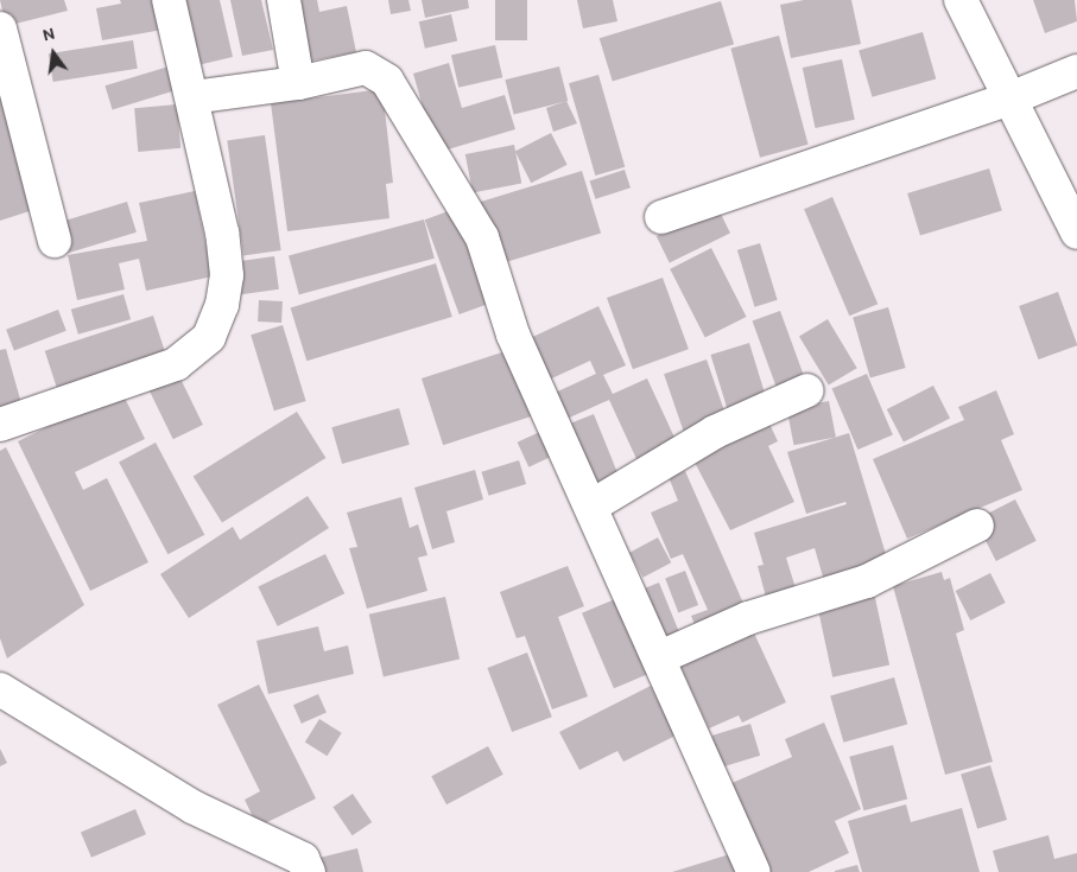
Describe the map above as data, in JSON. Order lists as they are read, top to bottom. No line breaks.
{"north":"top"}
